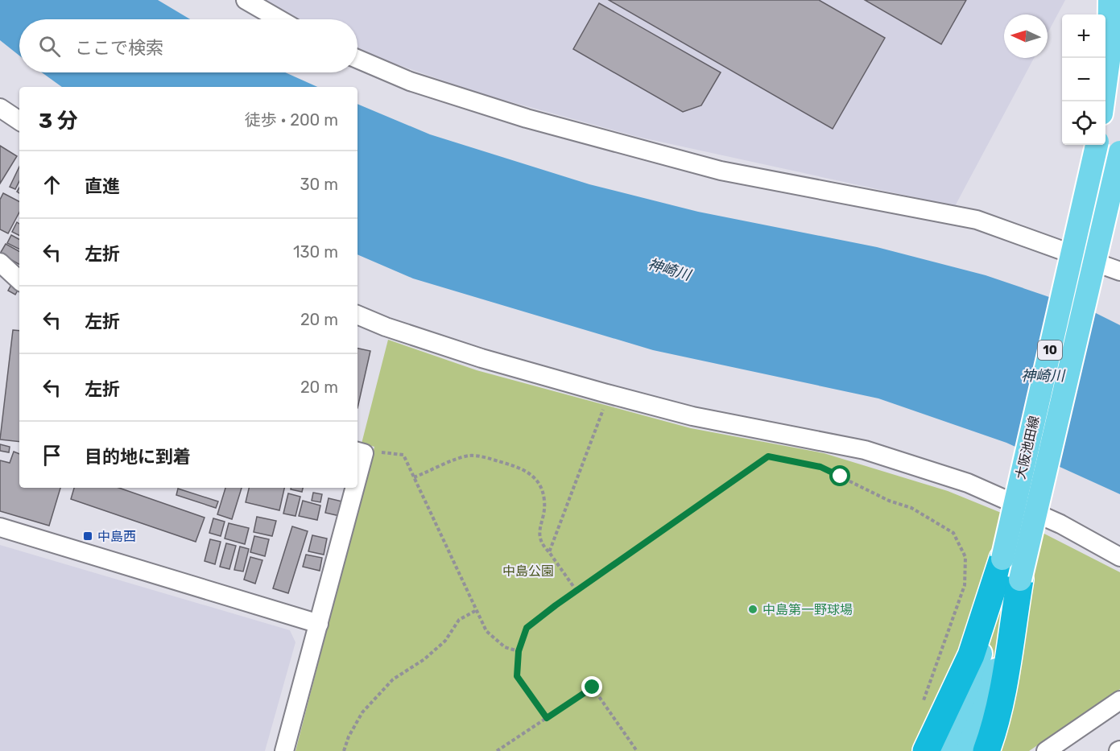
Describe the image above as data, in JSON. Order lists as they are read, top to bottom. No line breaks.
{"streets":{"main road":["10","大阪池田線"]},"water":["神崎川"],"parks":["中島公園"],"places":{"transit":["中島西"],"other":["中島第一野球場"]},"north":"left","page":{"map_buttons":["+","−"],"search":"ここで検索","heading":["3 分","徒歩 · 200 m"],"list":[["直進","30 m"],["左折","130 m"],["左折","20 m"],["左折","20 m"],"目的地に到着"]}}
